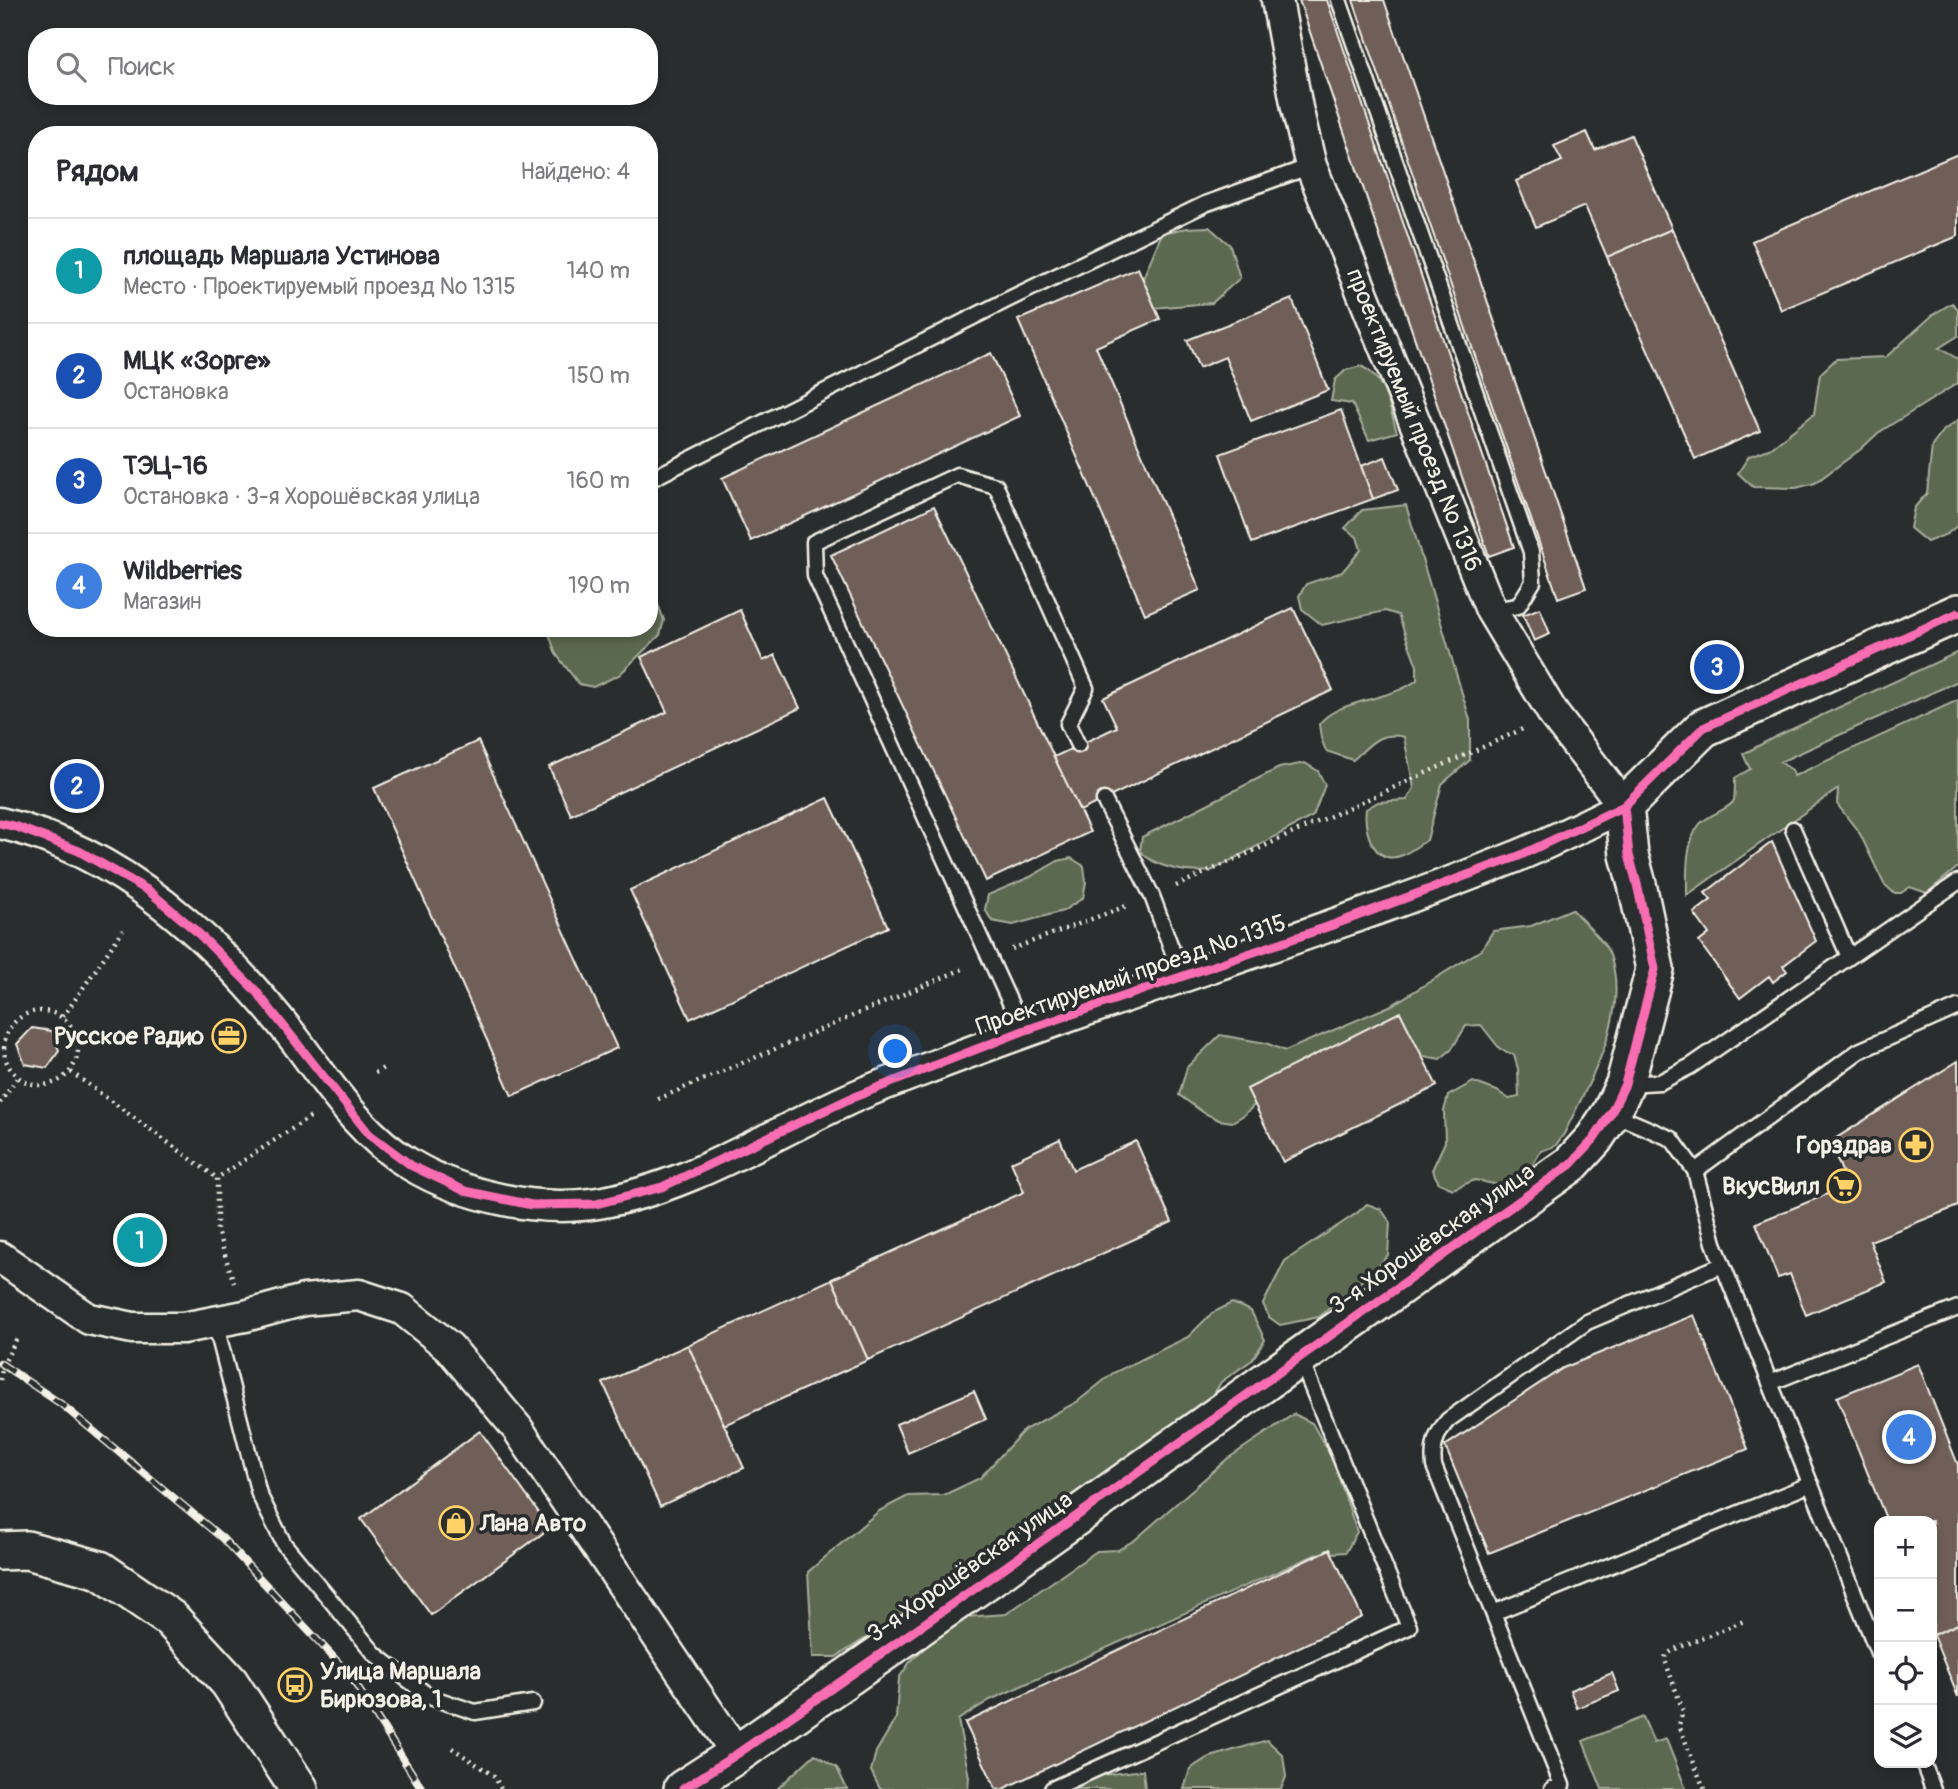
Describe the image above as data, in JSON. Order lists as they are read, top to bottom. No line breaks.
{"streets":{"street":["проектируемый проезд № 1316","Проектируемый проезд № 1315","3-я Хорошёвская улица"]},"crossings":[["проектируемый проезд № 1316","Проектируемый проезд № 1315"],["проектируемый проезд № 1316","3-я Хорошёвская улица"],["Проектируемый проезд № 1315","3-я Хорошёвская улица"]],"places":{"office":["Русское Радио"],"pharmacy":["Горздрав"],"supermarket":["ВкусВилл"],"shop":["Лана Авто"],"bus stop":["Улица Маршала Бирюзова, 1"]},"page":{"search":"Поиск","heading":["Рядом","Найдено: 4"],"list":[{"mark":"1","name":"площадь Маршала Устинова","note":"Место · Проектируемый проезд № 1315","value":"140 m"},{"mark":"2","name":"МЦК «Зорге»","note":"Остановка","value":"150 m"},{"mark":"3","name":"ТЭЦ-16","note":"Остановка · 3-я Хорошёвская улица","value":"160 m"},{"mark":"4","name":"Wildberries","note":"Магазин","value":"190 m"}],"pins":["3","2","1","4"],"map_buttons":["+","−"]}}
